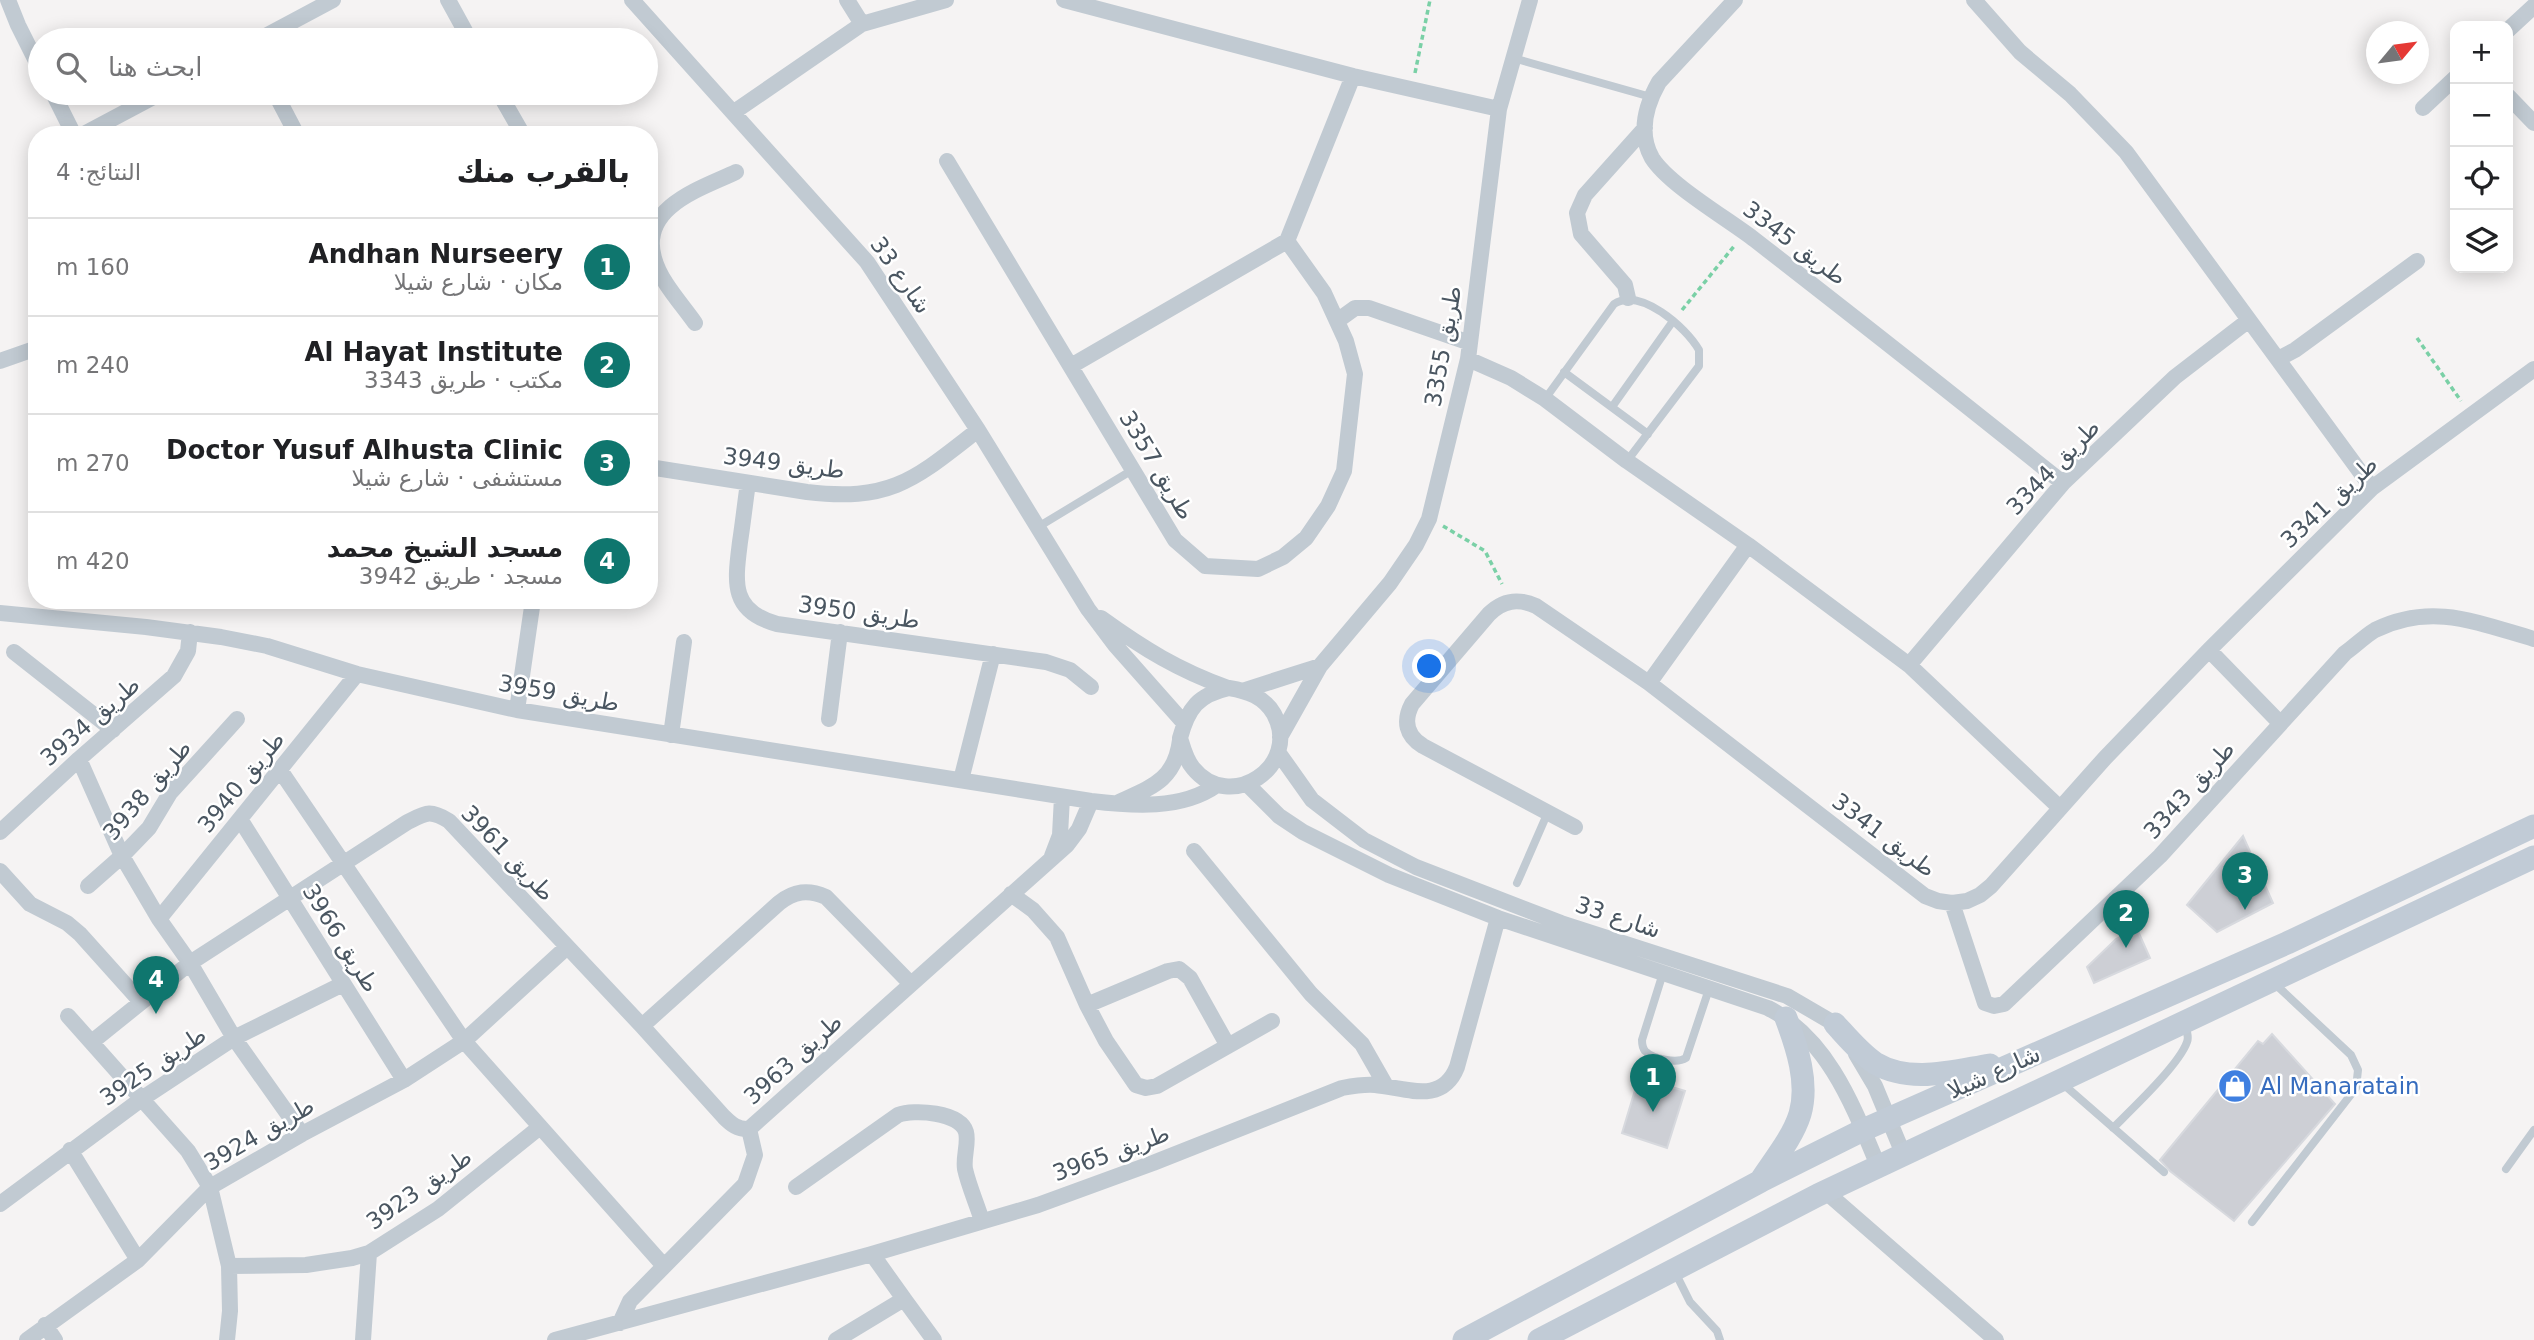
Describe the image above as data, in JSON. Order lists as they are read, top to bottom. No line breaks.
{"streets":{"main road":["شارع شيلا"],"street":["طريق 3345","شارع 33","طريق 3355","طريق 3949","طريق 3357","طريق 3344","طريق 3341","طريق 3950","طريق 3959","طريق 3934","طريق 3940","طريق 3938","طريق 3343","طريق 3961","طريق 3966","طريق 3963","طريق 3925","طريق 3924","طريق 3965","طريق 3923"]},"crossings":[["طريق 3345","طريق 3344"],["شارع 33","طريق 3355"],["شارع 33","طريق 3949"],["شارع 33","طريق 3959"],["شارع 33","شارع شيلا"],["شارع 33","طريق 3965"],["طريق 3355","طريق 3959"],["طريق 3949","طريق 3950"],["طريق 3341","طريق 3343"],["طريق 3959","طريق 3934"],["طريق 3959","طريق 3940"],["طريق 3959","طريق 3963"],["طريق 3940","طريق 3966"],["طريق 3961","طريق 3966"],["طريق 3961","طريق 3963"],["طريق 3961","طريق 3924"],["طريق 3966","طريق 3925"],["طريق 3966","طريق 3924"],["طريق 3963","طريق 3965"]],"places":{"shop":["Al Manaratain"]},"north":"top right","page":{"map_buttons":["+","−"],"search":"ابحث هنا","heading":["بالقرب منك","النتائج: 4"],"list":[{"mark":"1","name":"Andhan Nurseery","note":"مكان · شارع شيلا","value":"160 m"},{"mark":"2","name":"Al Hayat Institute","note":"مكتب · طريق 3343","value":"240 m"},{"mark":"3","name":"Doctor Yusuf Alhusta Clinic","note":"مستشفى · شارع شيلا","value":"270 m"},{"mark":"4","name":"مسجد الشيخ محمد","note":"مسجد · طريق 3942","value":"420 m"}],"pins":["3","2","4","1"]}}
